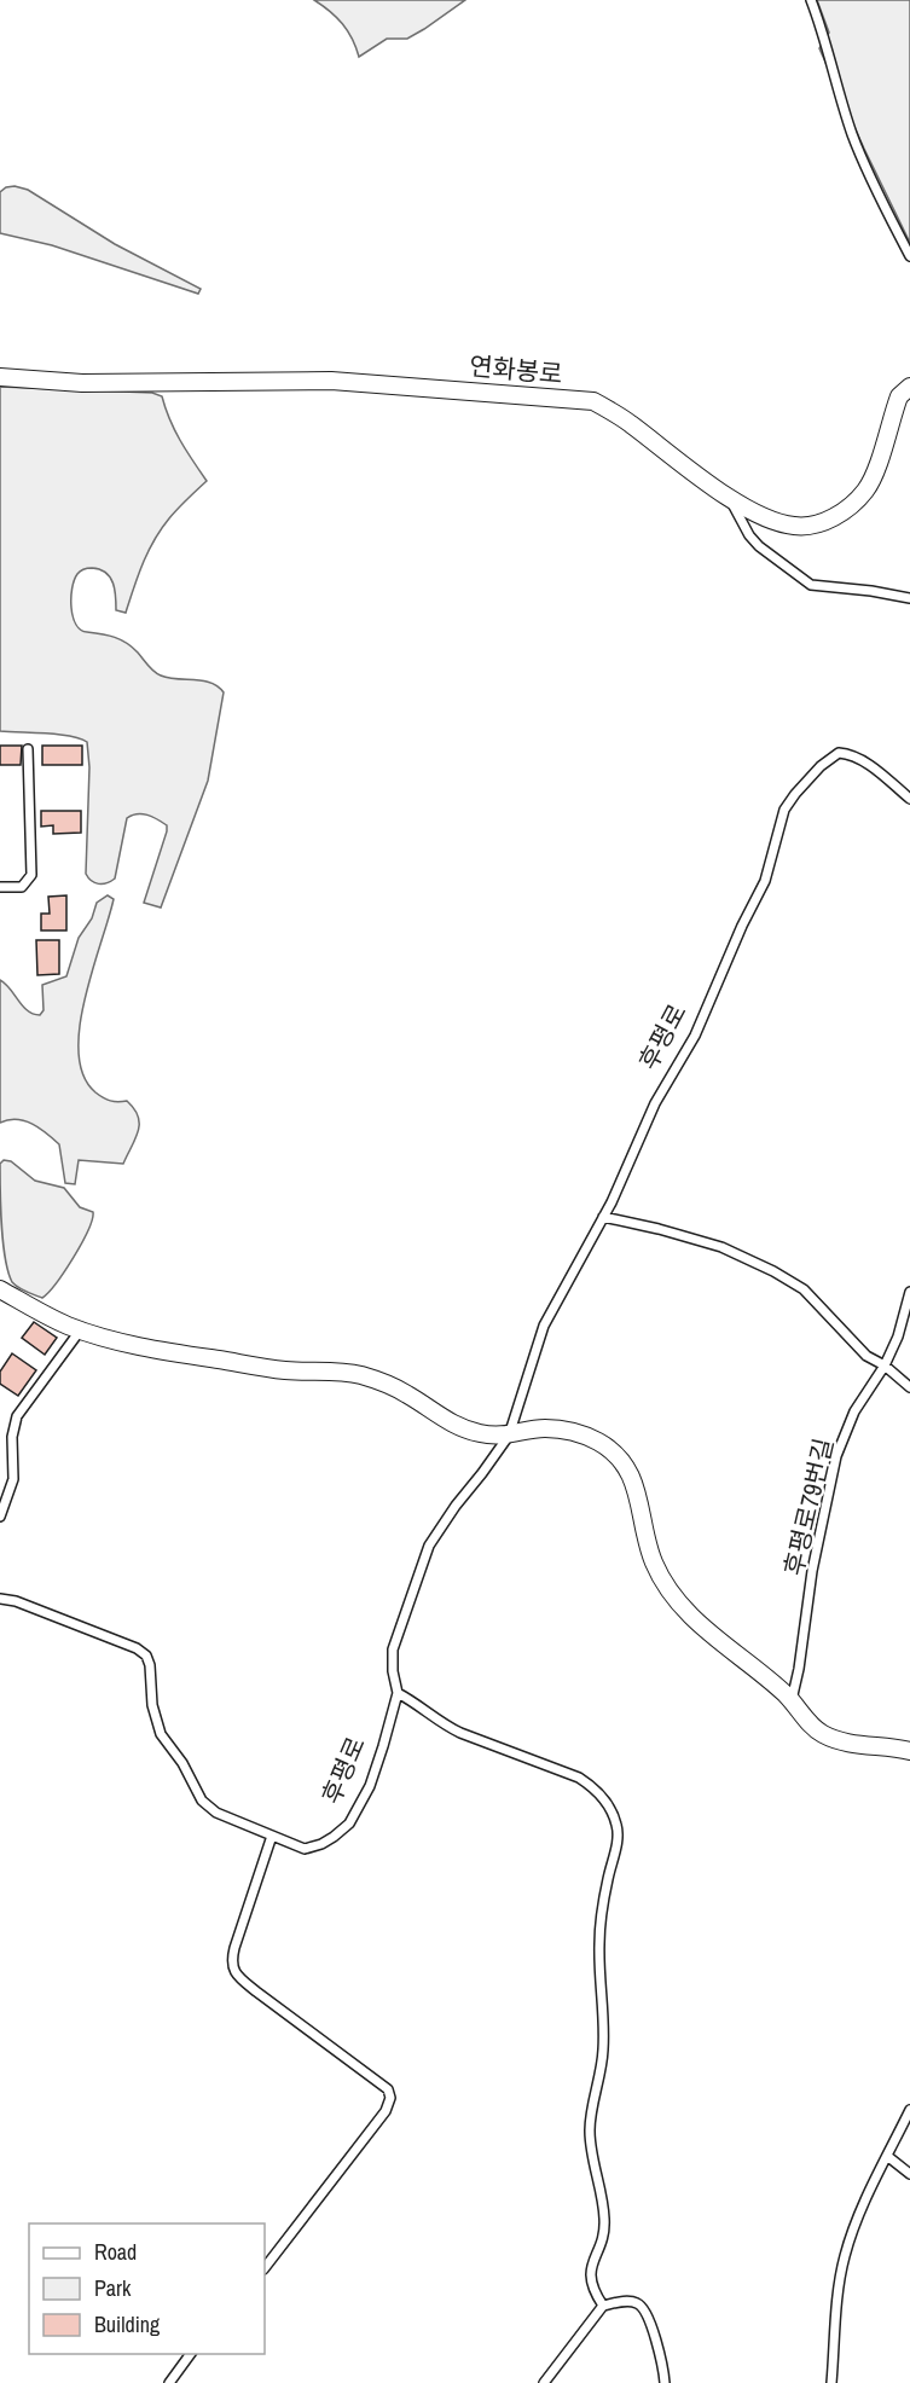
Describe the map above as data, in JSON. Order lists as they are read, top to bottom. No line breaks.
{"streets":{"street":["연화봉로"],"lane":["후평로","후평로79번길"]},"legend":["Road","Park","Building"]}
